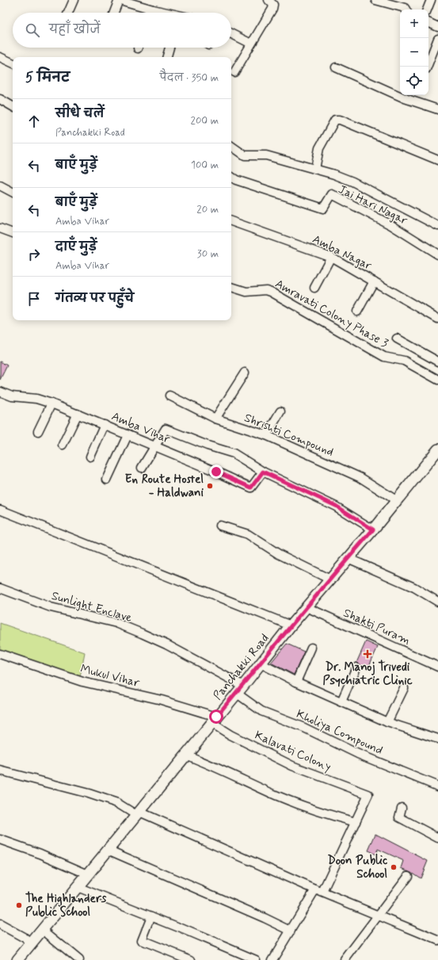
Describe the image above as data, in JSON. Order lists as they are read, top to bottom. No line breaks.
{"streets":{"main road":["Panchakki Road"],"street":["Jai Hari Nagar","Amba Nagar","Amravati Colony Phase 3","Amba Vihar","Shrishti Compound","Sunlight Enclave","Shakti Puram","Mukul Vihar","Kholiya Compound","Kalavati Colony"]},"crossings":[["Shrishti Compound","Panchakki Road"],["Sunlight Enclave","Panchakki Road"],["Sunlight Enclave","Kholiya Compound"],["Shakti Puram","Panchakki Road"],["Panchakki Road","Mukul Vihar"],["Panchakki Road","Kholiya Compound"],["Panchakki Road","Kalavati Colony"],["Mukul Vihar","Kalavati Colony"]],"places":{"other":["En Route Hostel - Haldwani","Doon Public School","The Highlanders Public School"],"health":["Dr. Manoj Trivedi Psychiatric Clinic"]},"page":{"map_buttons":["+","−"],"search":"यहाँ खोजें","heading":["5 मिनट","पैदल · 350 m"],"list":[["सीधे चलें","Panchakki Road","200 m"],["बाएँ मुड़ें","100 m"],["बाएँ मुड़ें","Amba Vihar","20 m"],["दाएँ मुड़ें","Amba Vihar","30 m"],"गंतव्य पर पहुँचे"]}}
